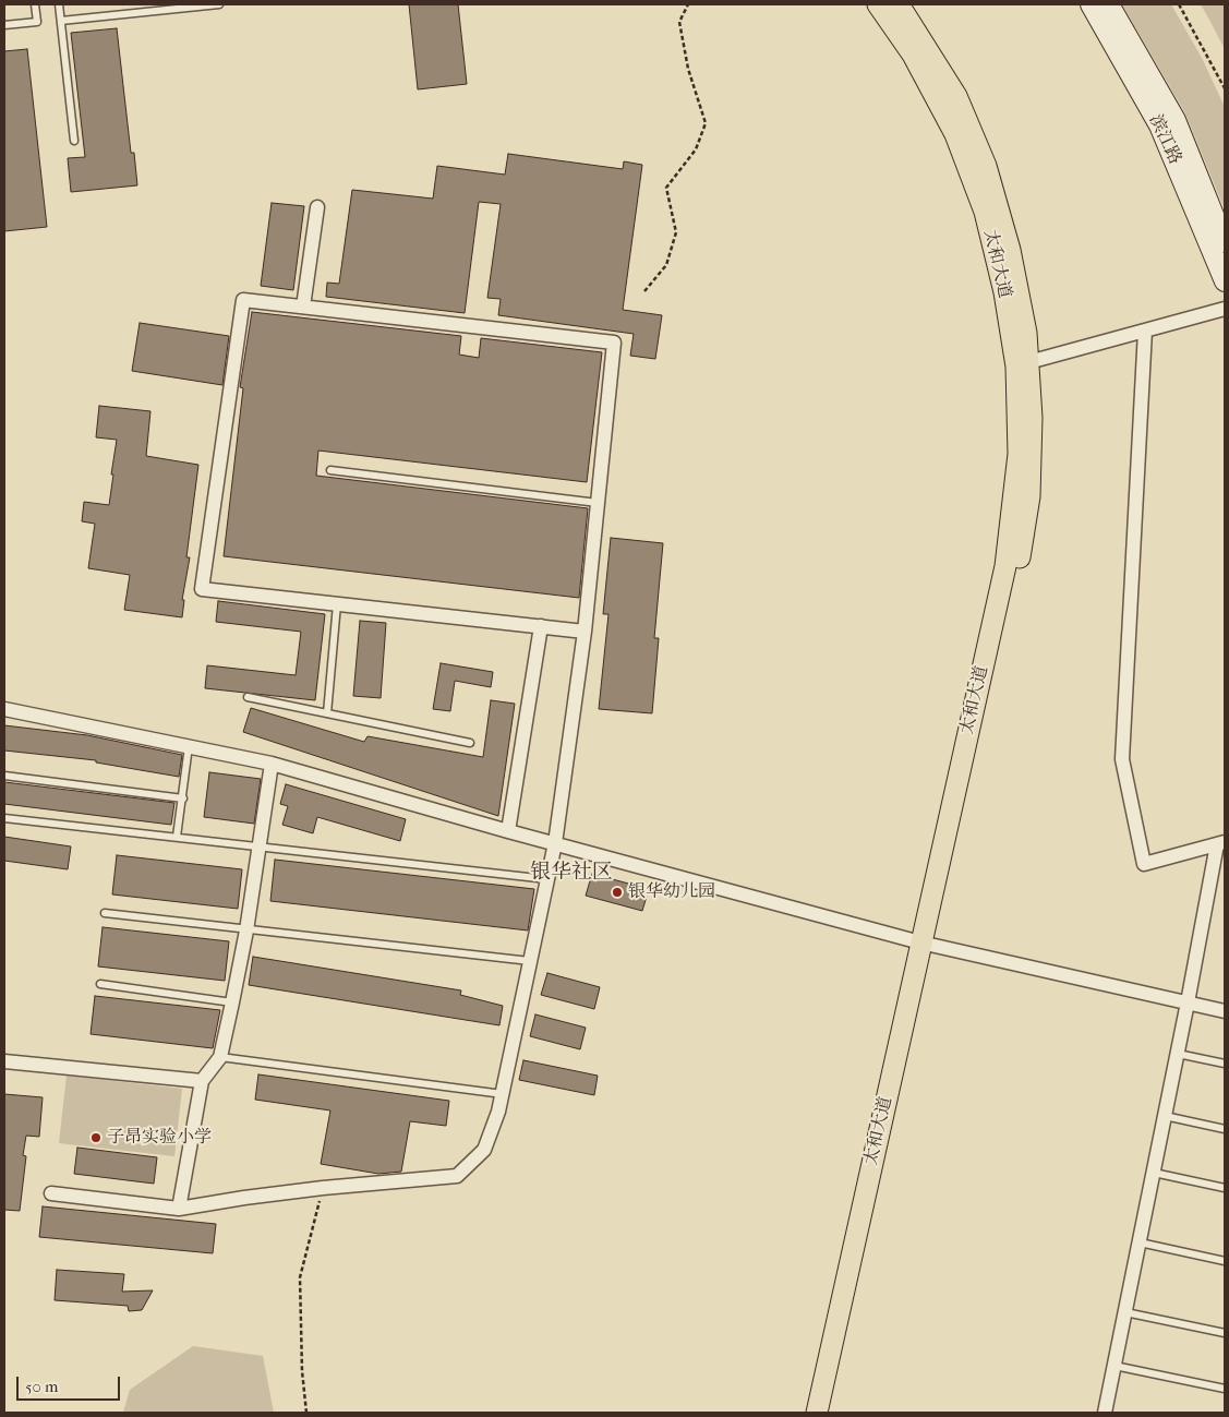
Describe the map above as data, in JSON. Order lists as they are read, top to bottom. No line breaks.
{"streets":{"main road":["太和大道"],"street":["滨江路"]},"districts":["银华社区"],"places":["银华幼儿园","子昂实验小学"],"scale_bar":"50 m"}
